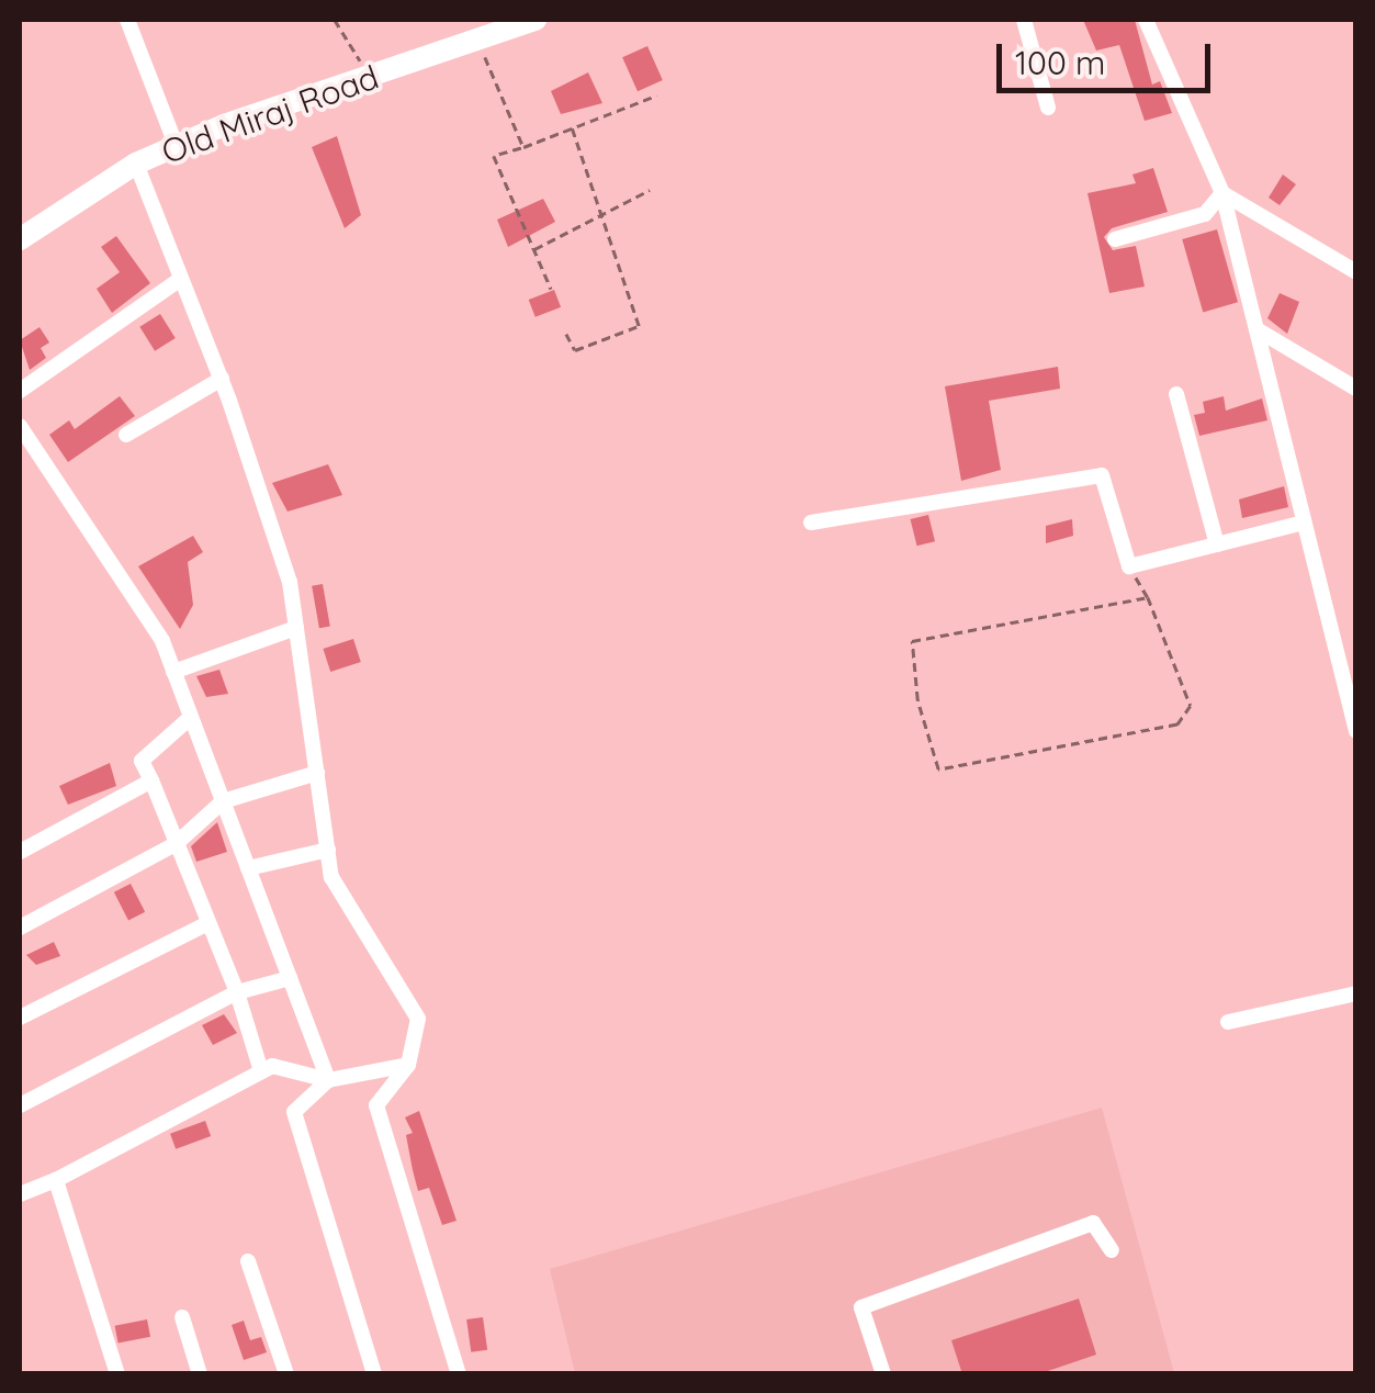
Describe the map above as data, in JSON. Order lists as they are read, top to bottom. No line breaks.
{"streets":{"main road":["Old Miraj Road"]},"scale_bar":"100 m"}
